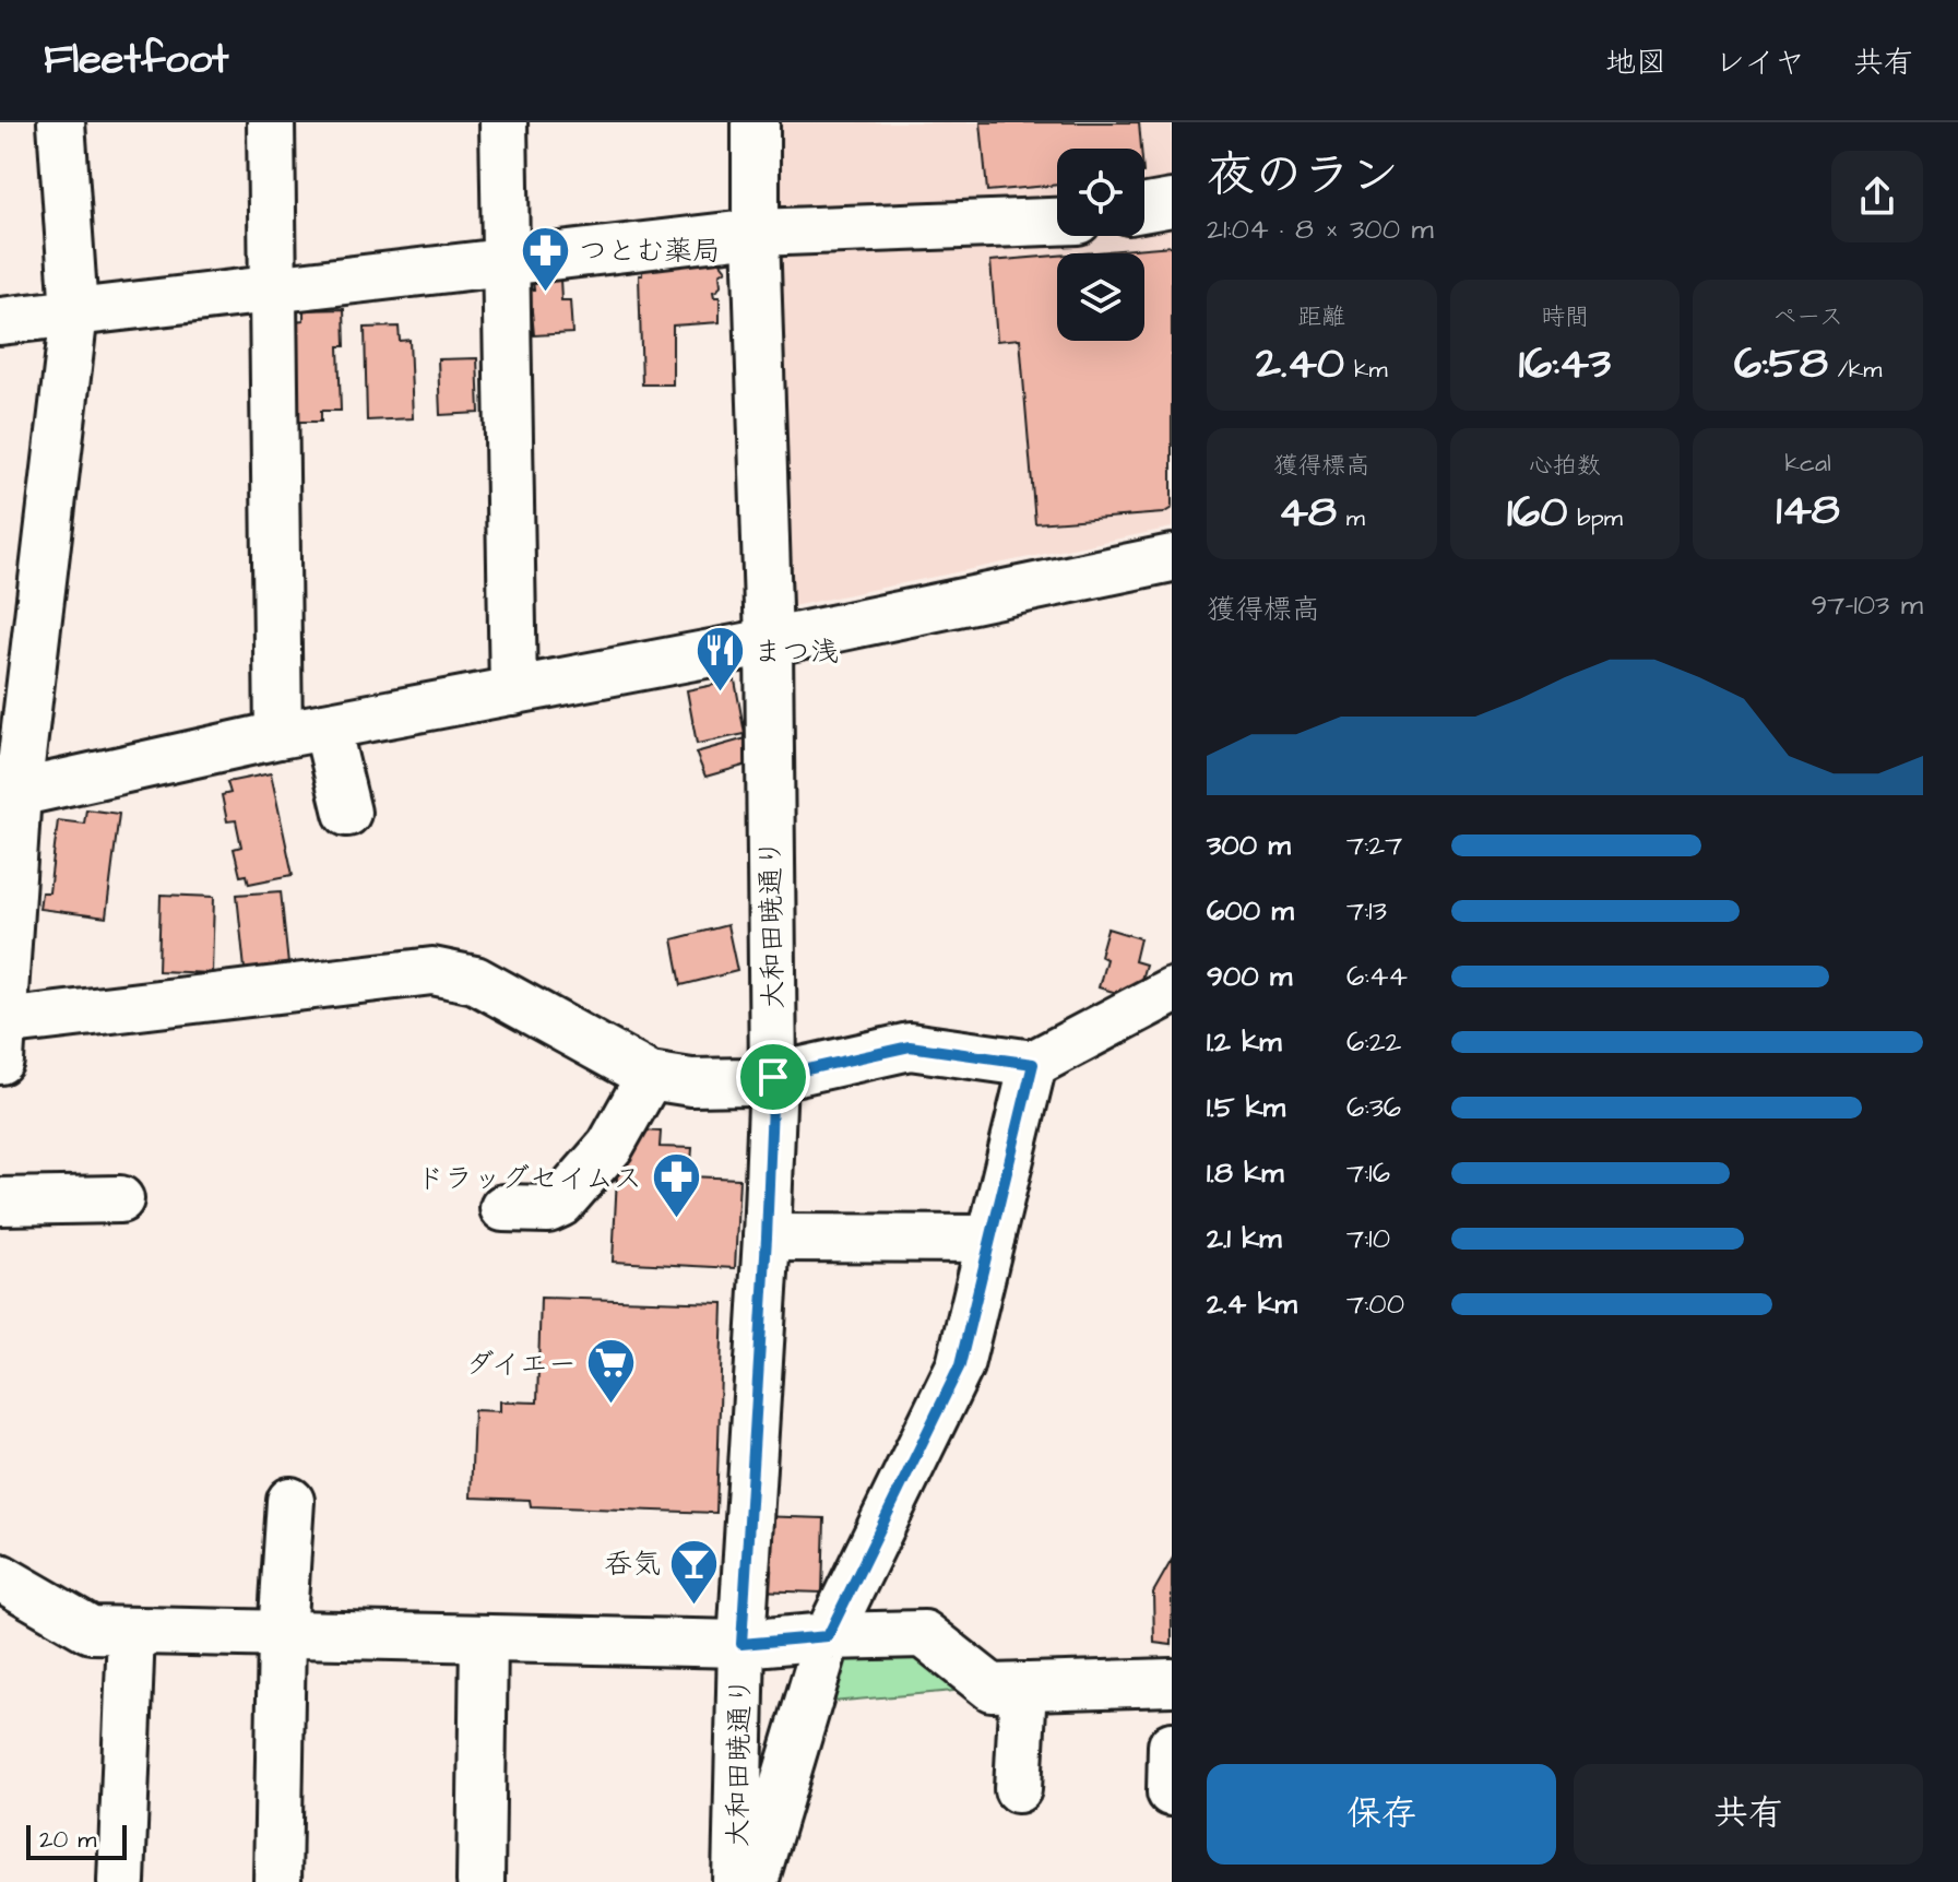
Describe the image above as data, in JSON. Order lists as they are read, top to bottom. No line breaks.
{"streets":{"street":["大和田暁通り"]},"places":{"pharmacy":["つとむ薬局","ドラッグセイムス"],"restaurant":["まつ浅"],"supermarket":["ダイエー"],"bar":["呑気"]},"scale_bar":"20 m","page":{"header":"Fleetfoot","nav":["地図","レイヤ","共有"],"heading":["夜のラン","21:04 · 8 × 300 m"],"stats":[["距離","2.40 km"],["時間","16:43"],["ペース","6:58 /km"],["獲得標高","48 m"],["心拍数","160 bpm"],["kcal","148"]],"chart":["獲得標高","97–103 m"],"list":[{"name":"300 m","note":"7:27"},{"name":"600 m","note":"7:13"},{"name":"900 m","note":"6:44"},{"name":"1.2 km","note":"6:22"},{"name":"1.5 km","note":"6:36"},{"name":"1.8 km","note":"7:16"},{"name":"2.1 km","note":"7:10"},{"name":"2.4 km","note":"7:00"}],"buttons":["保存","共有"],"scale":"20 m"}}
